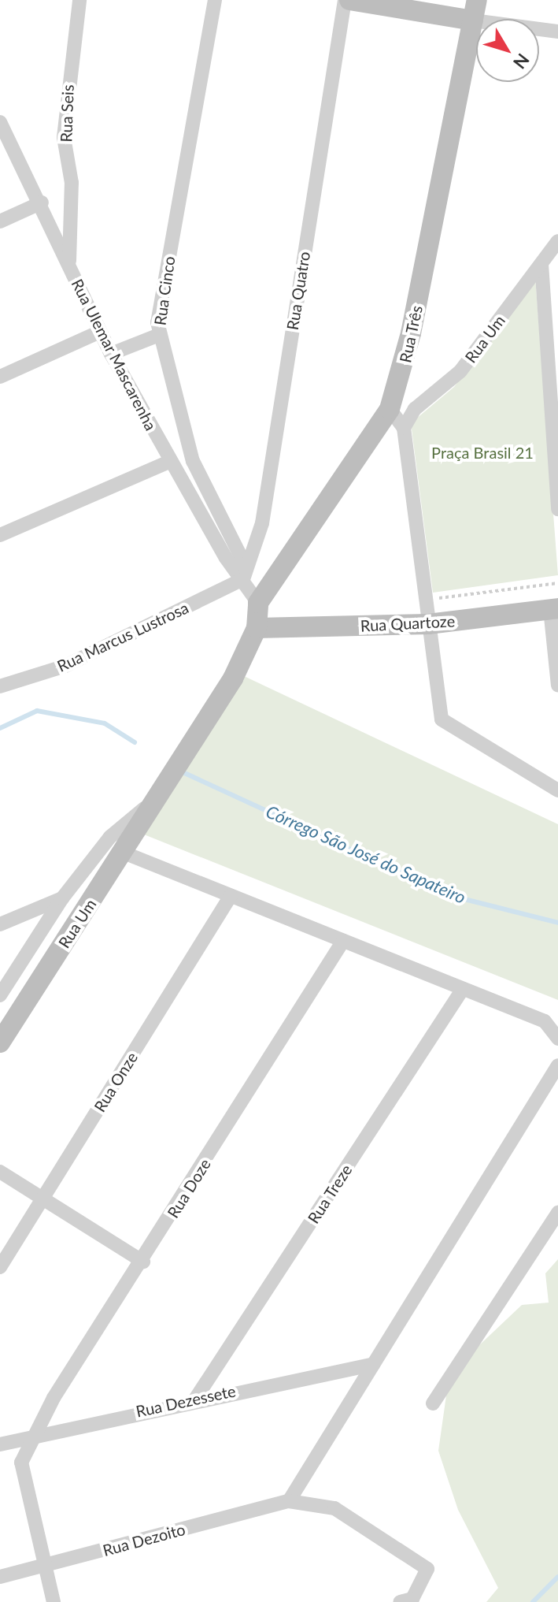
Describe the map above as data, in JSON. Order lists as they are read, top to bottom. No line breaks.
{"streets":{"street":["Rua Seis","Rua Cinco","Rua Quatro","Rua Três","Rua Um","Rua Ulemar Mascarenha","Rua Quartoze","Rua Marcus Lustrosa","Rua Onze","Rua Doze","Rua Treze","Rua Dezessete","Rua Dezoito"]},"crossings":[["Rua Seis","Rua Ulemar Mascarenha"],["Rua Cinco","Rua Quatro"],["Rua Cinco","Rua Ulemar Mascarenha"],["Rua Cinco","Rua Marcus Lustrosa"],["Rua Quatro","Rua Ulemar Mascarenha"],["Rua Quatro","Rua Marcus Lustrosa"],["Rua Três","Rua Um"],["Rua Um","Rua Quartoze"],["Rua Ulemar Mascarenha","Rua Marcus Lustrosa"],["Rua Doze","Rua Dezessete"],["Rua Doze","Rua Dezoito"],["Rua Treze","Rua Dezessete"]],"water":["Córrego São José do Sapateiro"],"parks":["Praça Brasil 21"],"north":"bottom right"}
